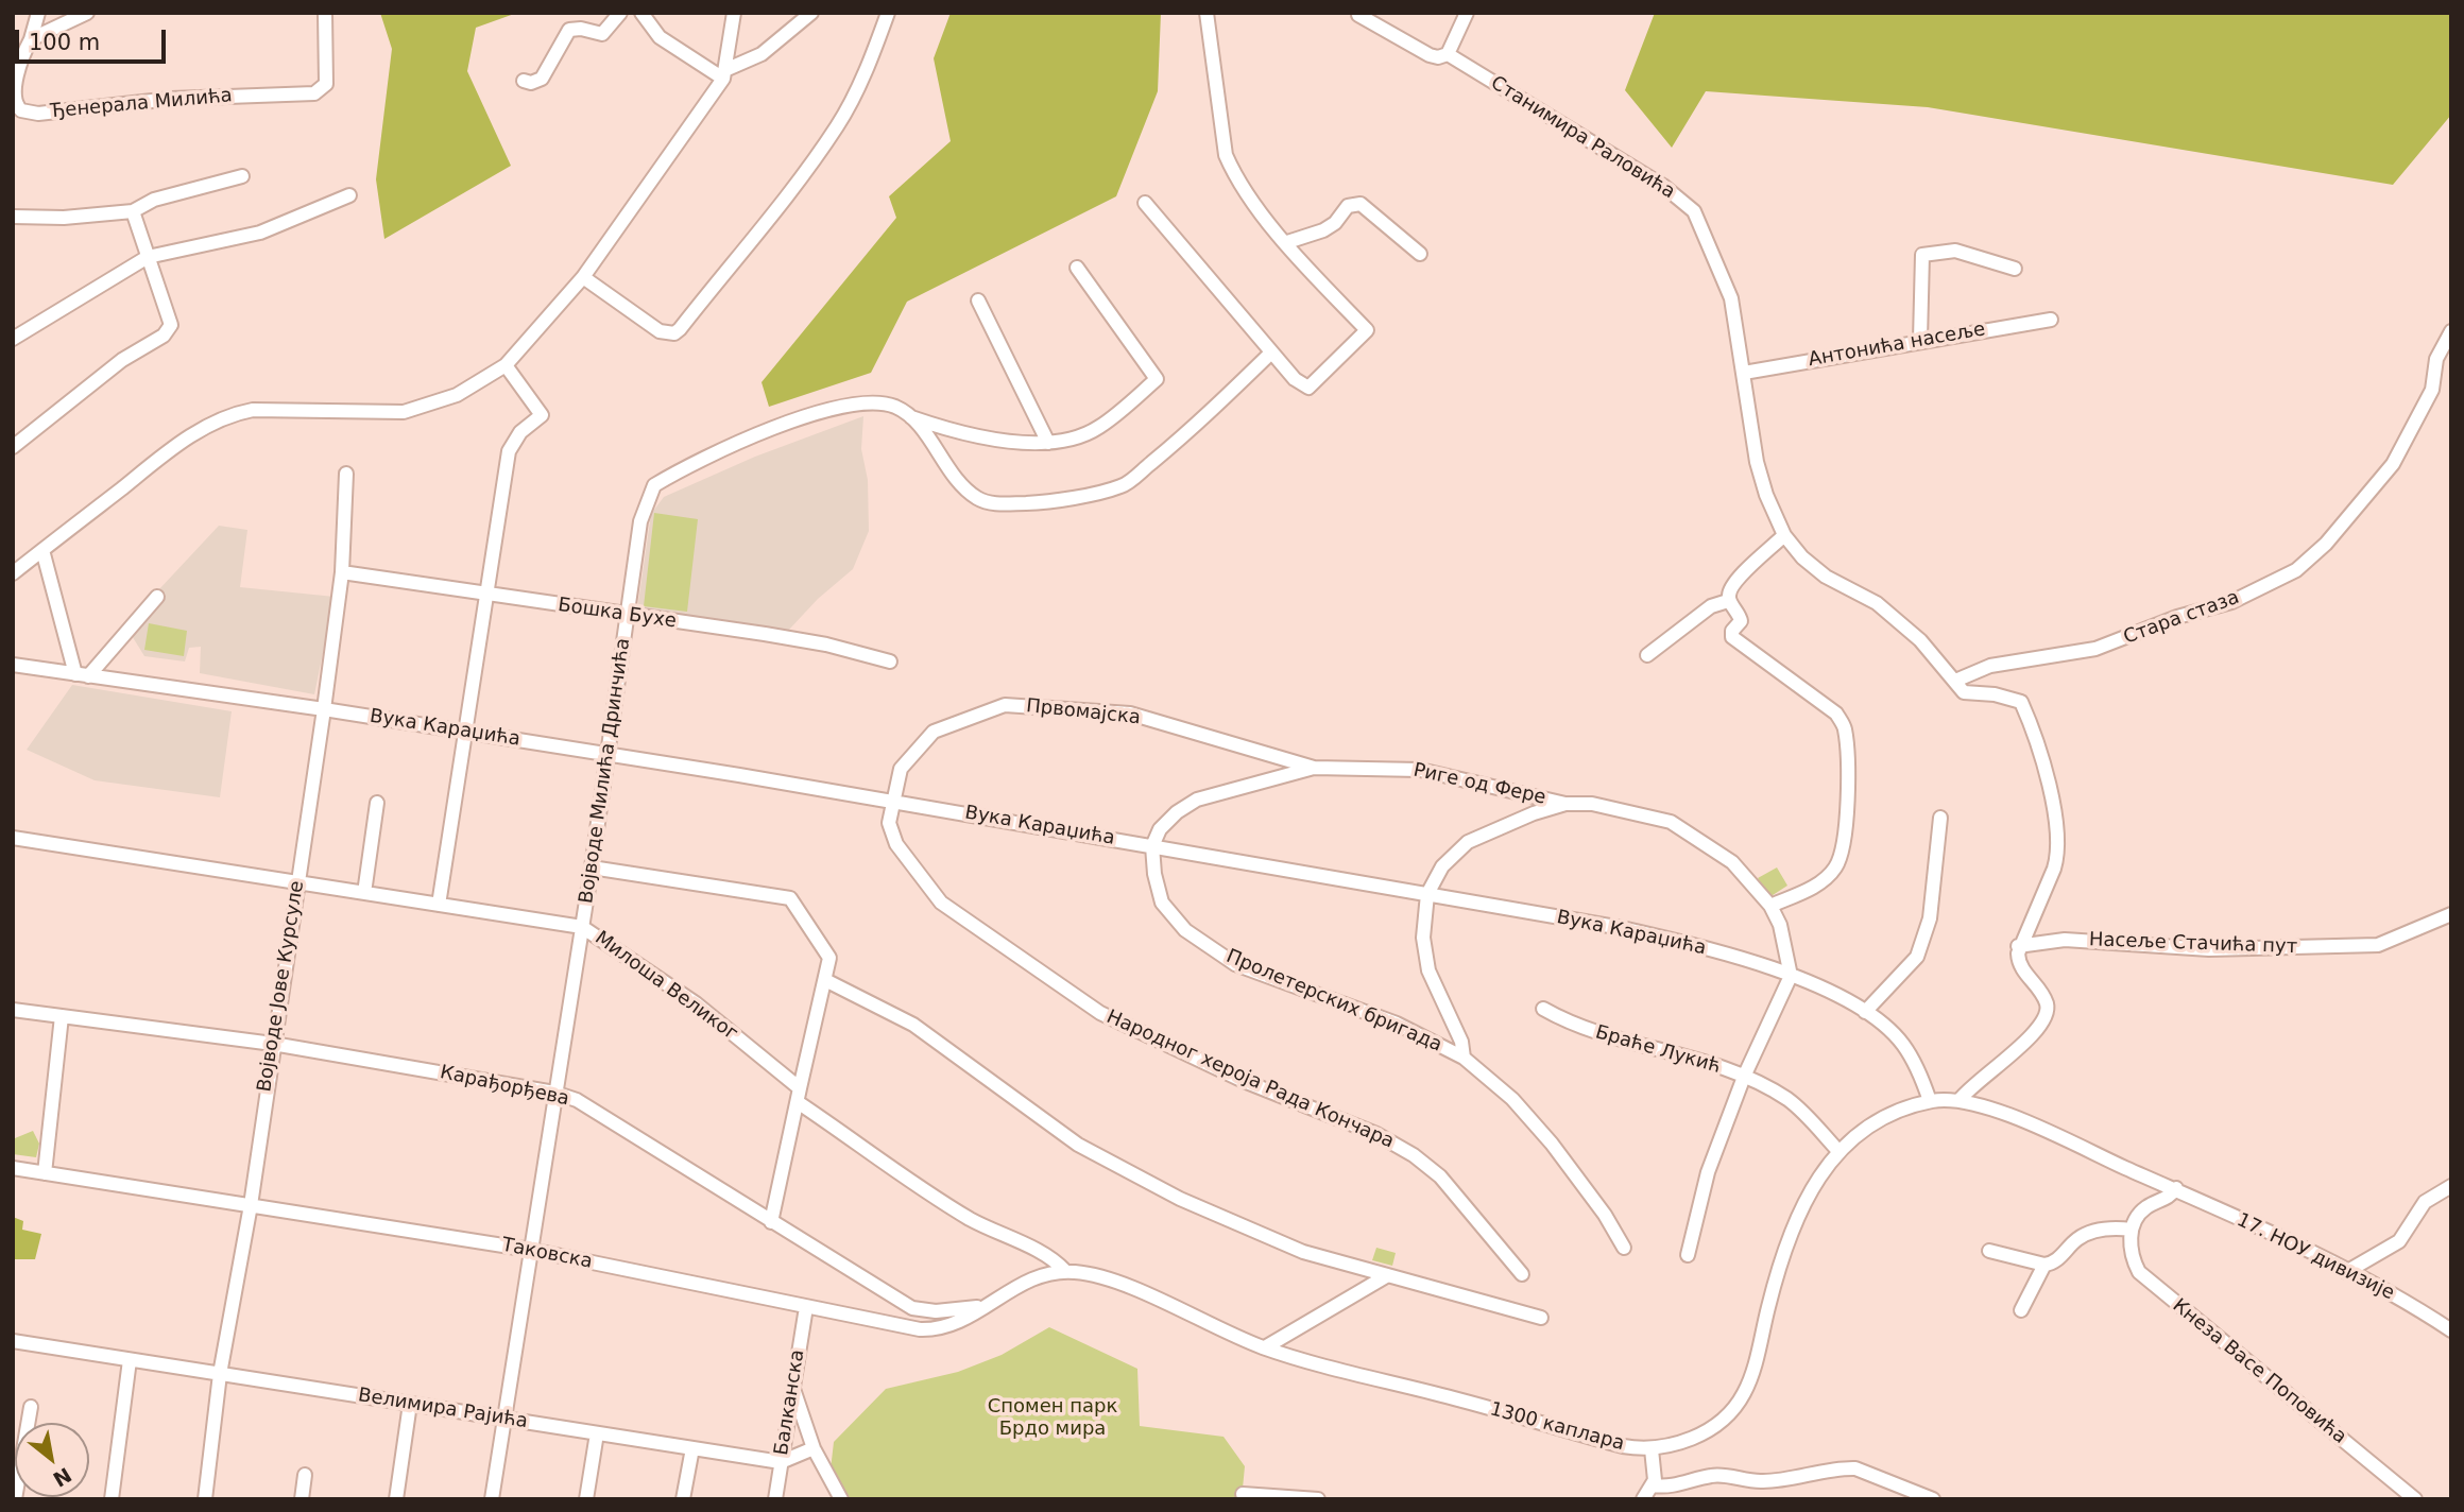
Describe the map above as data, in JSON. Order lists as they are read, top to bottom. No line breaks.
{"streets":{"street":["Ђенерала Милића","Станимира Раловића","Антонића насеље","Бошка Бухе","Стара стаза","Првомајска","Вука Караџића","Војводе Милића Дринчића","Риге од Фере","Насеље Стачића пут","Војводе Јове Курсуле","Милоша Великог","Пролетерских бригада","Браће Лукић","Народног хероја Рада Кончара","Карађорђева","Таковска","17. НОУ дивизије","Кнеза Васе Поповића","Балканска","Велимира Рајића","1300 каплара"]},"crossings":[["Станимира Раловића","Антонића насеље"],["Станимира Раловића","Стара стаза"],["Станимира Раловића","Насеље Стачића пут"],["Бошка Бухе","Војводе Милића Дринчића"],["Бошка Бухе","Војводе Јове Курсуле"],["Првомајска","Вука Караџића"],["Првомајска","Риге од Фере"],["Првомајска","Народног хероја Рада Кончара"],["Вука Караџића","Војводе Милића Дринчића"],["Вука Караџића","Риге од Фере"],["Вука Караџића","Војводе Јове Курсуле"],["Вука Караџића","Пролетерских бригада"],["Вука Караџића","Народног хероја Рада Кончара"],["Вука Караџића","1300 каплара"],["Војводе Милића Дринчића","Милоша Великог"],["Војводе Милића Дринчића","Карађорђева"],["Војводе Милића Дринчића","Таковска"],["Војводе Милића Дринчића","Велимира Рајића"],["Риге од Фере","Пролетерских бригада"],["Војводе Јове Курсуле","Милоша Великог"],["Војводе Јове Курсуле","Карађорђева"],["Војводе Јове Курсуле","Таковска"],["Војводе Јове Курсуле","Велимира Рајића"],["Милоша Великог","Таковска"],["Милоша Великог","1300 каплара"],["Браће Лукић","1300 каплара"],["Карађорђева","Таковска"],["Таковска","Балканска"],["Таковска","1300 каплара"],["17. НОУ дивизије","1300 каплара"],["Балканска","Велимира Рајића"]],"parks":["Спомен парк Брдо мира"],"scale_bar":"100 m","north":"bottom right"}
